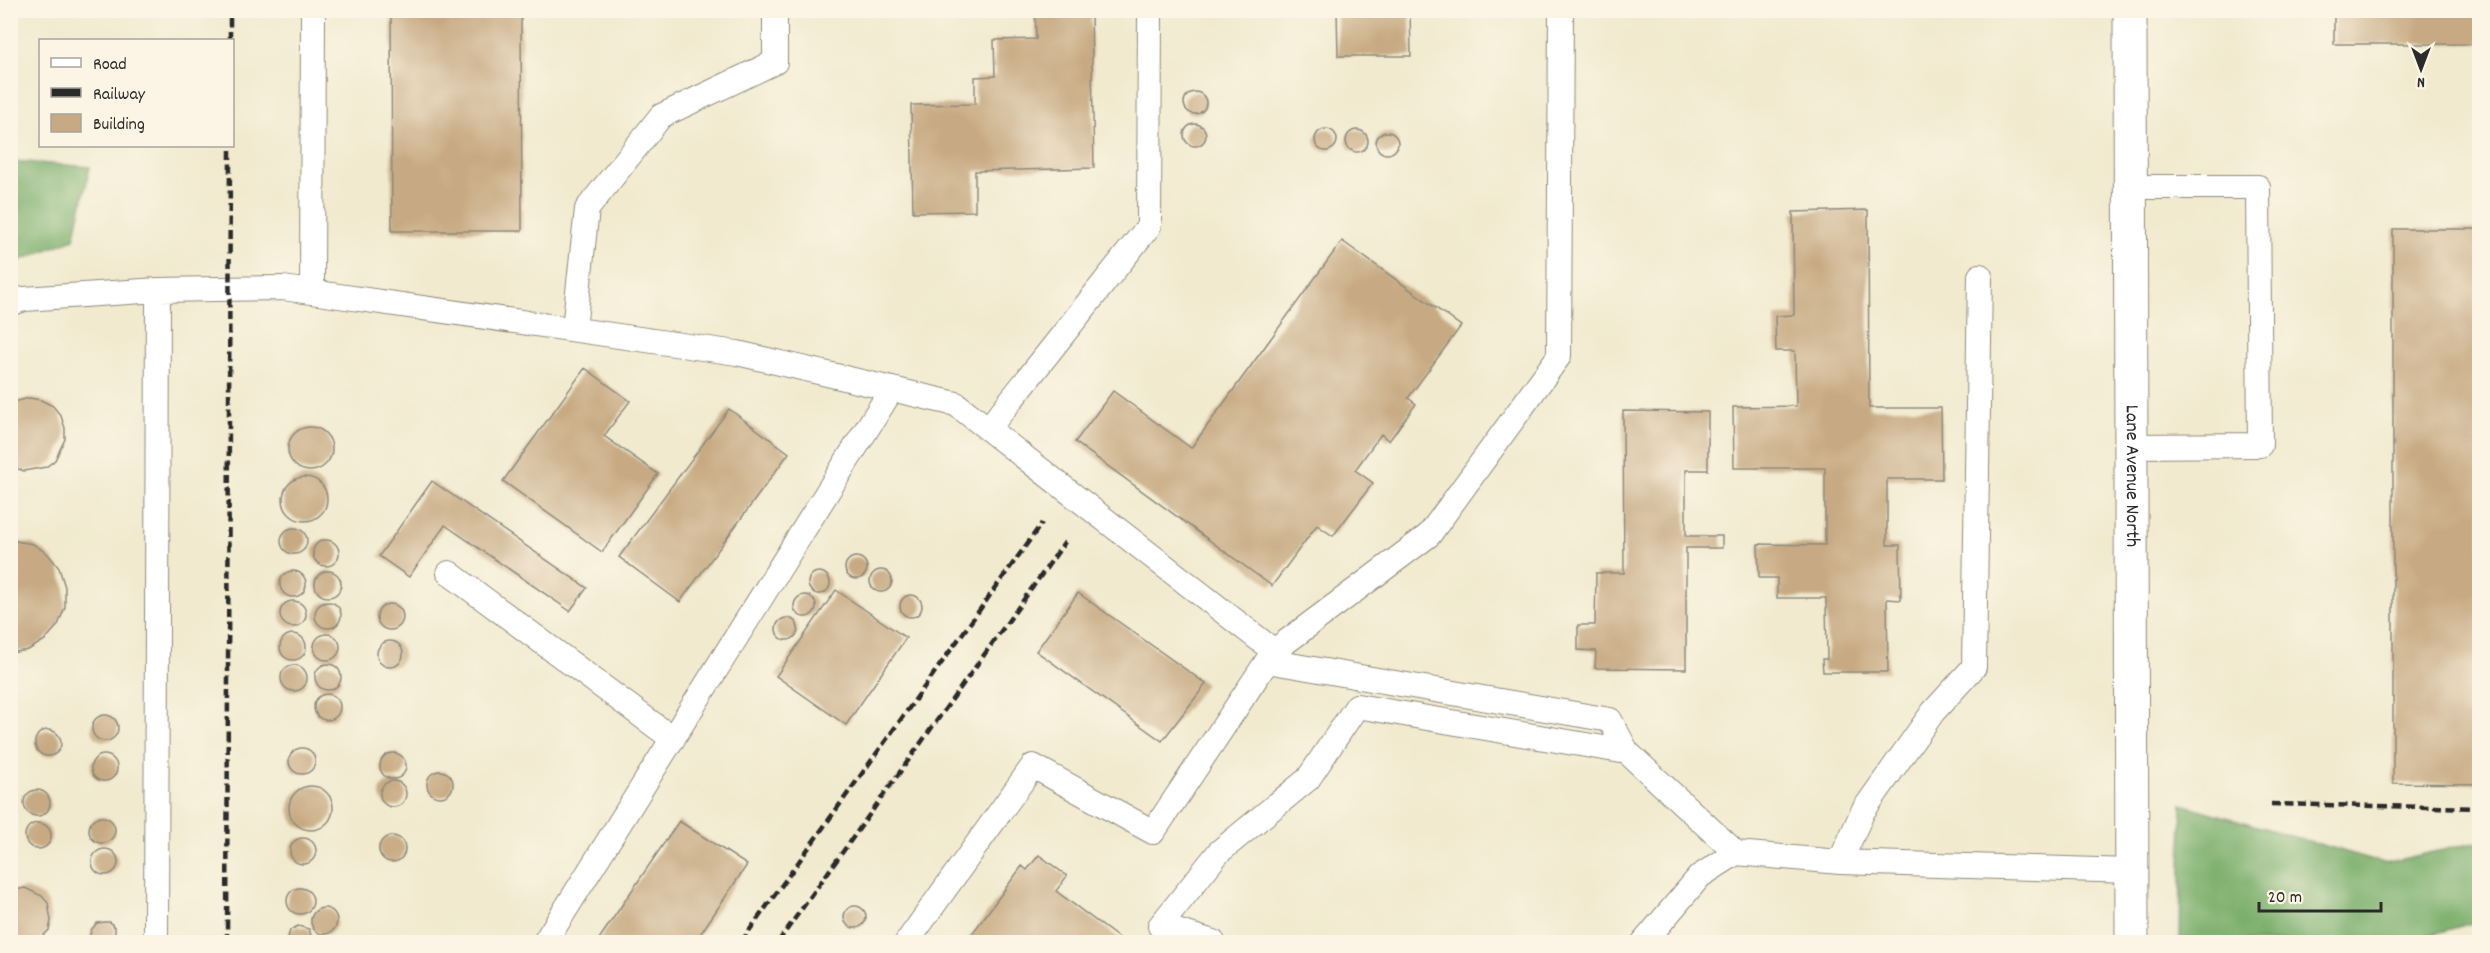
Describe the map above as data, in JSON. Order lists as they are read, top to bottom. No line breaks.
{"streets":{"main road":["Lane Avenue North"]},"legend":["Road","Railway","Building"],"scale_bar":"20 m","north":"bottom"}
